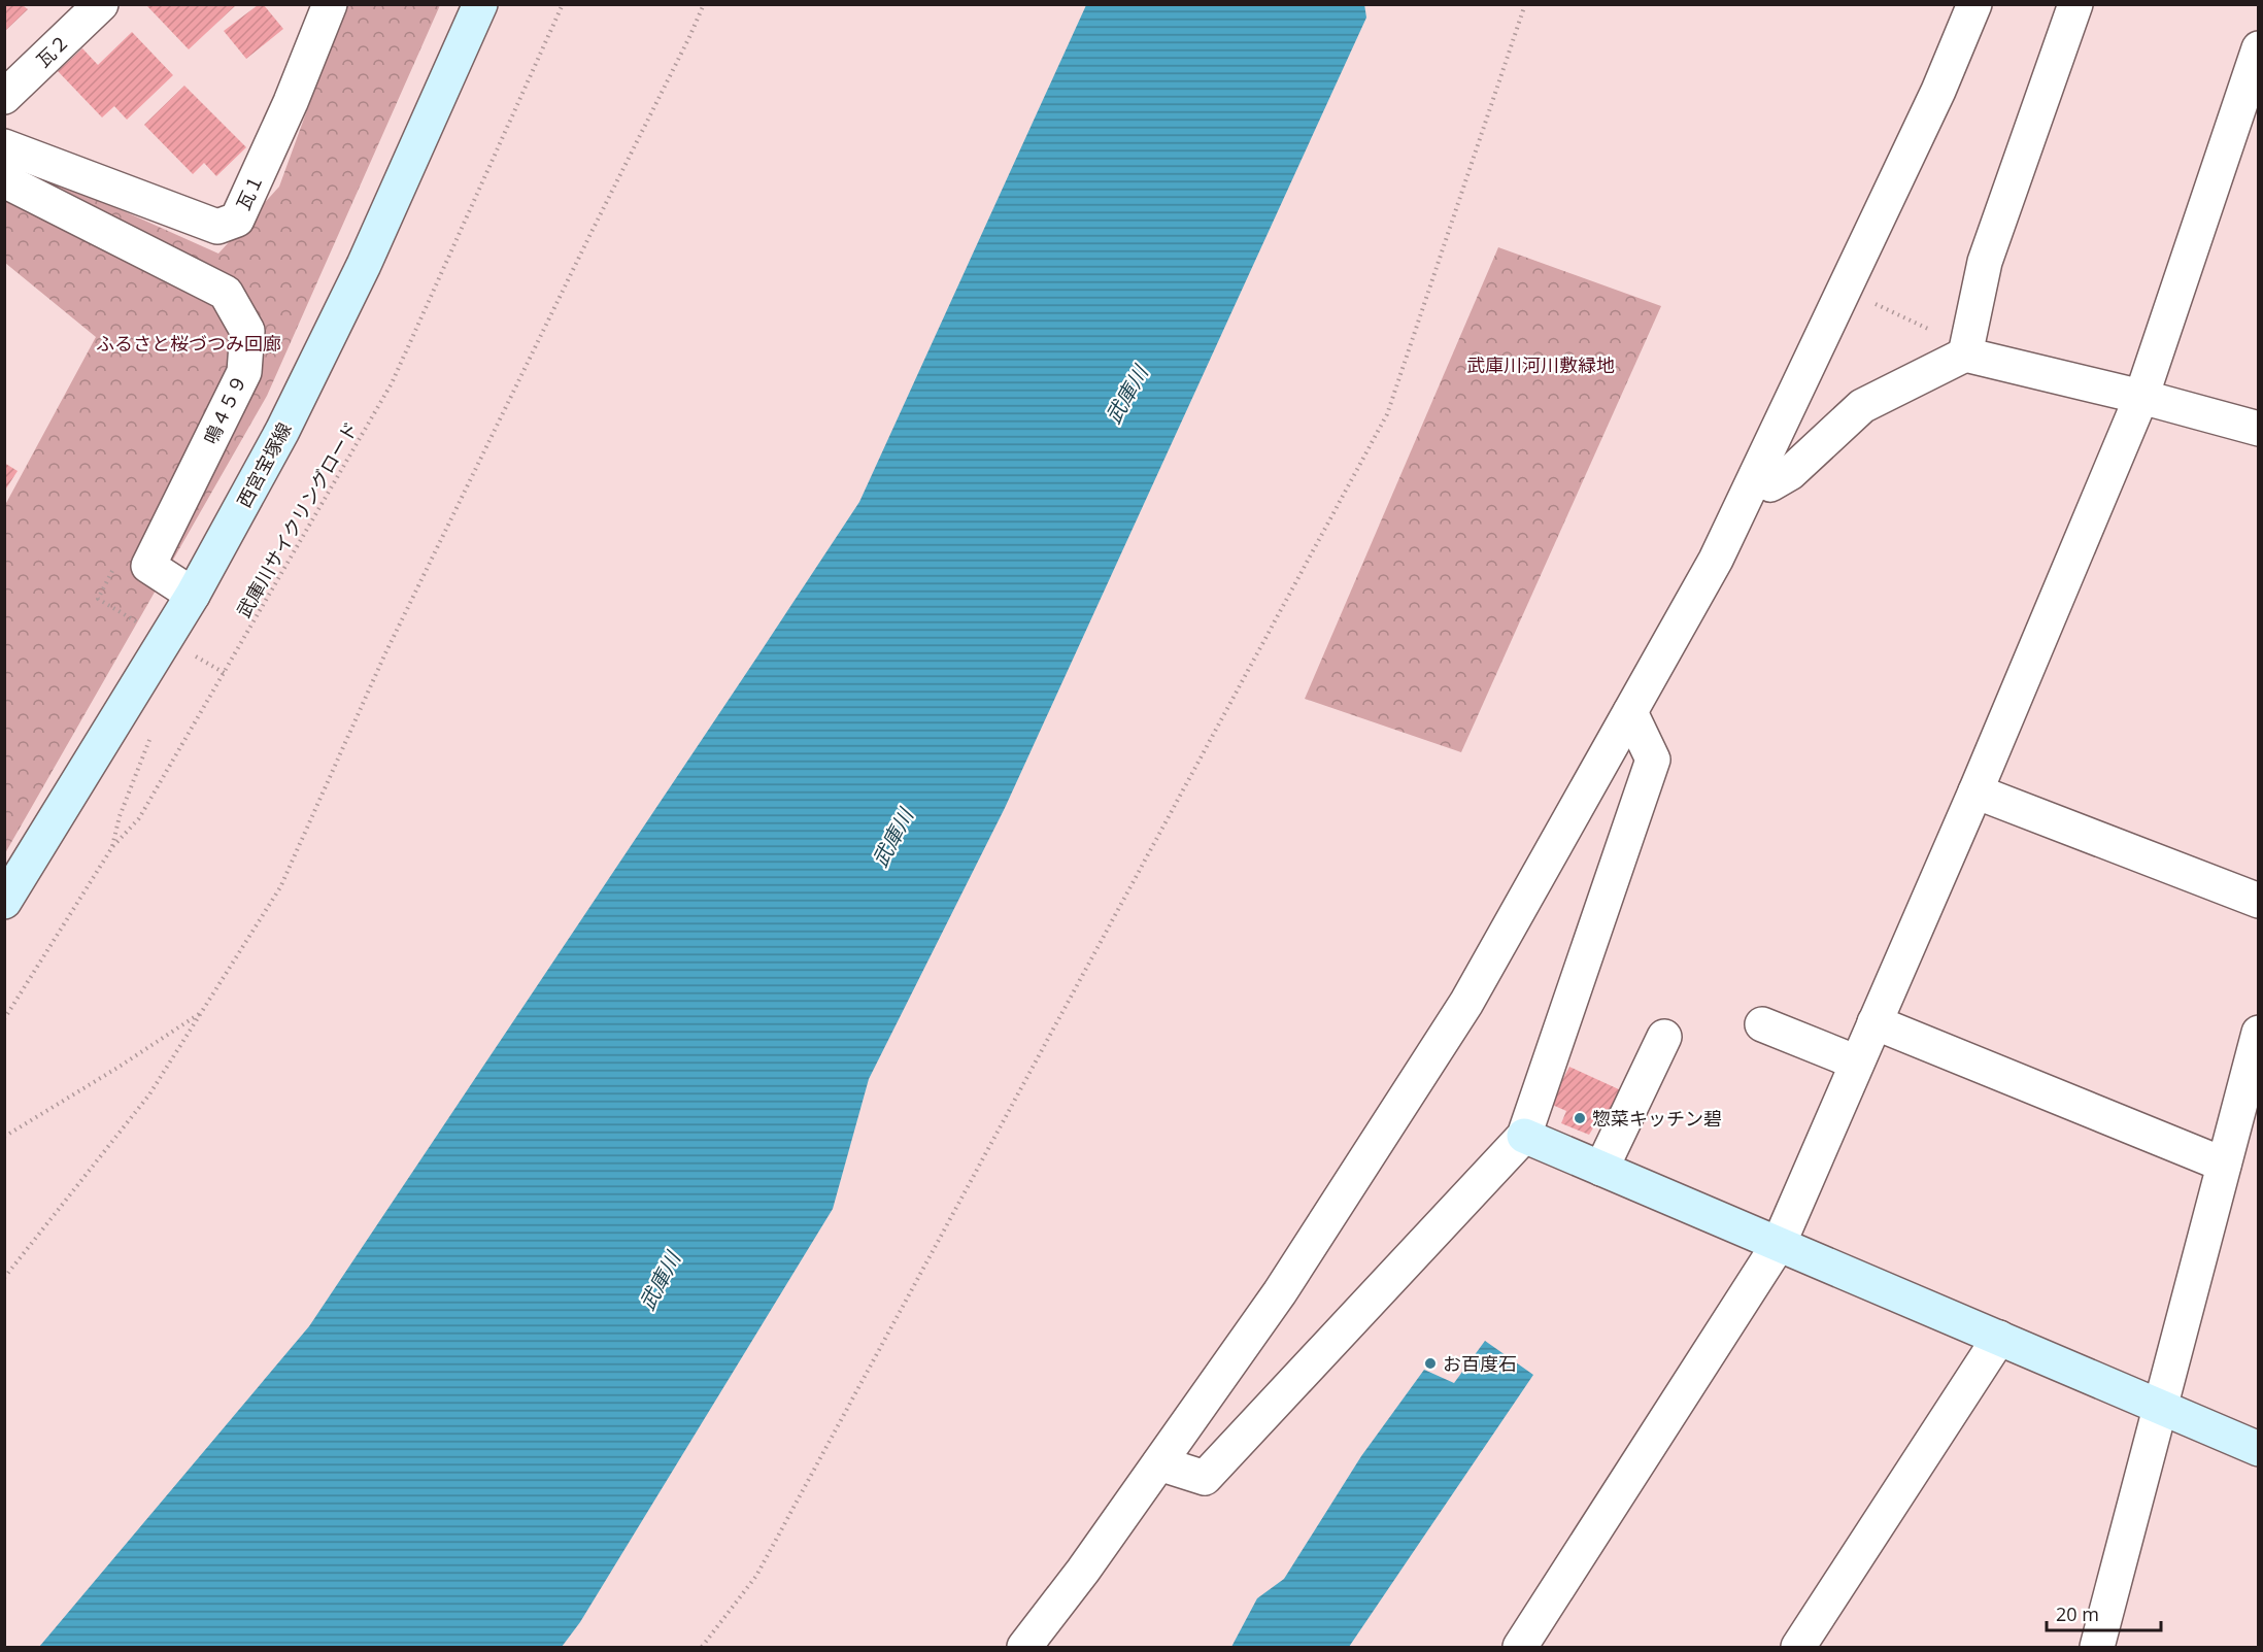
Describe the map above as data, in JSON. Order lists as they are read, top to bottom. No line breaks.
{"streets":{"main road":["西宮宝塚線"],"street":["瓦２","瓦１","鳴４５９"],"path":["武庫川サイクリングロード"]},"crossings":[["鳴４５９","西宮宝塚線"]],"water":["武庫川"],"parks":["ふるさと桜づつみ回廊","武庫川河川敷緑地"],"places":["惣菜キッチン碧","お百度石"],"scale_bar":"20 m"}
